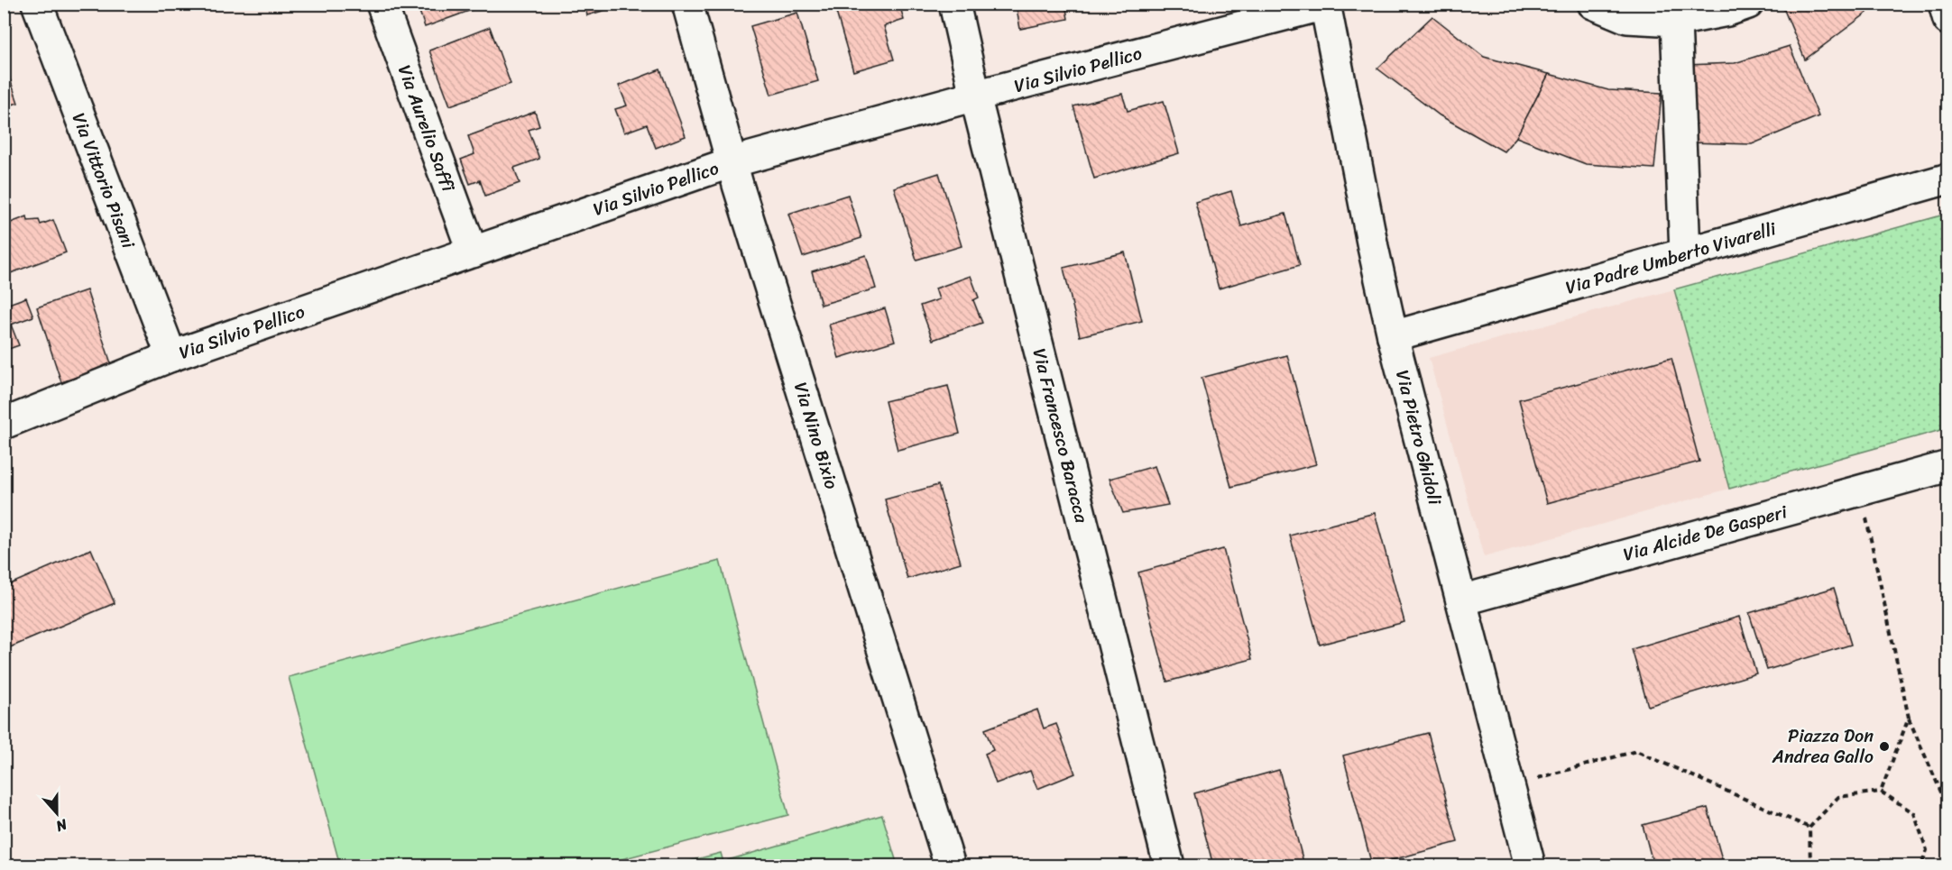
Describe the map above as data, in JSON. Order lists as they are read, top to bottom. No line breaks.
{"streets":{"street":["Via Silvio Pellico","Via Aurelio Saffi","Via Vittorio Pisani","Via Padre Umberto Vivarelli","Via Nino Bixio","Via Francesco Baracca","Via Pietro Ghidoli","Via Alcide De Gasperi"]},"crossings":[["Via Silvio Pellico","Via Aurelio Saffi"],["Via Silvio Pellico","Via Vittorio Pisani"],["Via Silvio Pellico","Via Nino Bixio"],["Via Silvio Pellico","Via Francesco Baracca"],["Via Silvio Pellico","Via Pietro Ghidoli"],["Via Padre Umberto Vivarelli","Via Pietro Ghidoli"],["Via Pietro Ghidoli","Via Alcide De Gasperi"]],"places":["Piazza Don Andrea Gallo"],"north":"bottom"}
